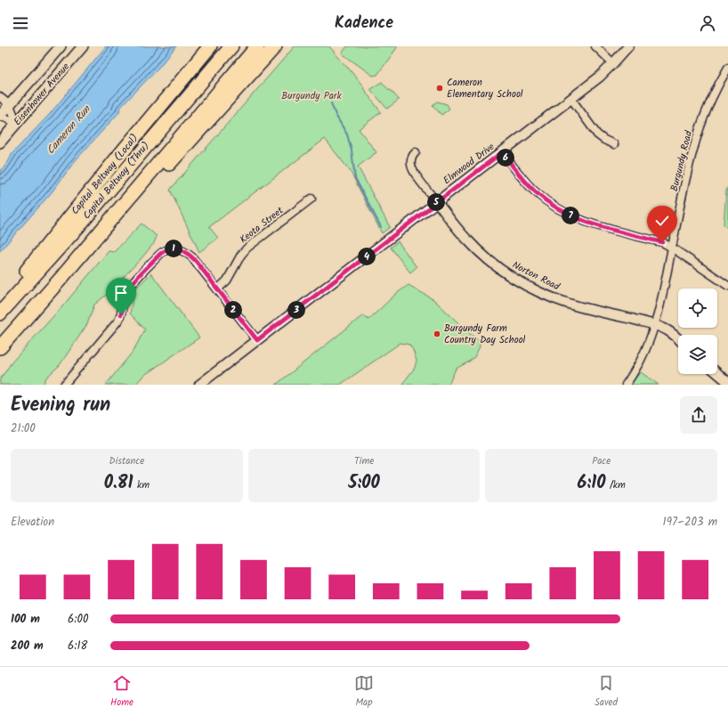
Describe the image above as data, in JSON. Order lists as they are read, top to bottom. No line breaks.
{"streets":{"highway":["Capital Beltway (Local)","Capital Beltway (Thru)"],"main road":["Eisenhower Avenue"],"street":["Burgundy Road","Elmwood Drive","Keota Street","Norton Road"]},"crossings":[["Burgundy Road","Norton Road"],["Elmwood Drive","Norton Road"]],"water":["Cameron Run"],"parks":["Burgundy Park"],"places":["Cameron Elementary School","Burgundy Farm Country Day School"],"page":{"header":"Kadence","pins":["6","5","7","1","4","2","3"],"heading":["Evening run","21:00"],"stats":[["Distance","0.81 km"],["Time","5:00"],["Pace","6:10 /km"]],"chart":["Elevation","197–203 m"],"list":[{"name":"100 m","note":"6:00"},{"name":"200 m","note":"6:18"}],"tabs":["Home","Map","Saved"]}}
